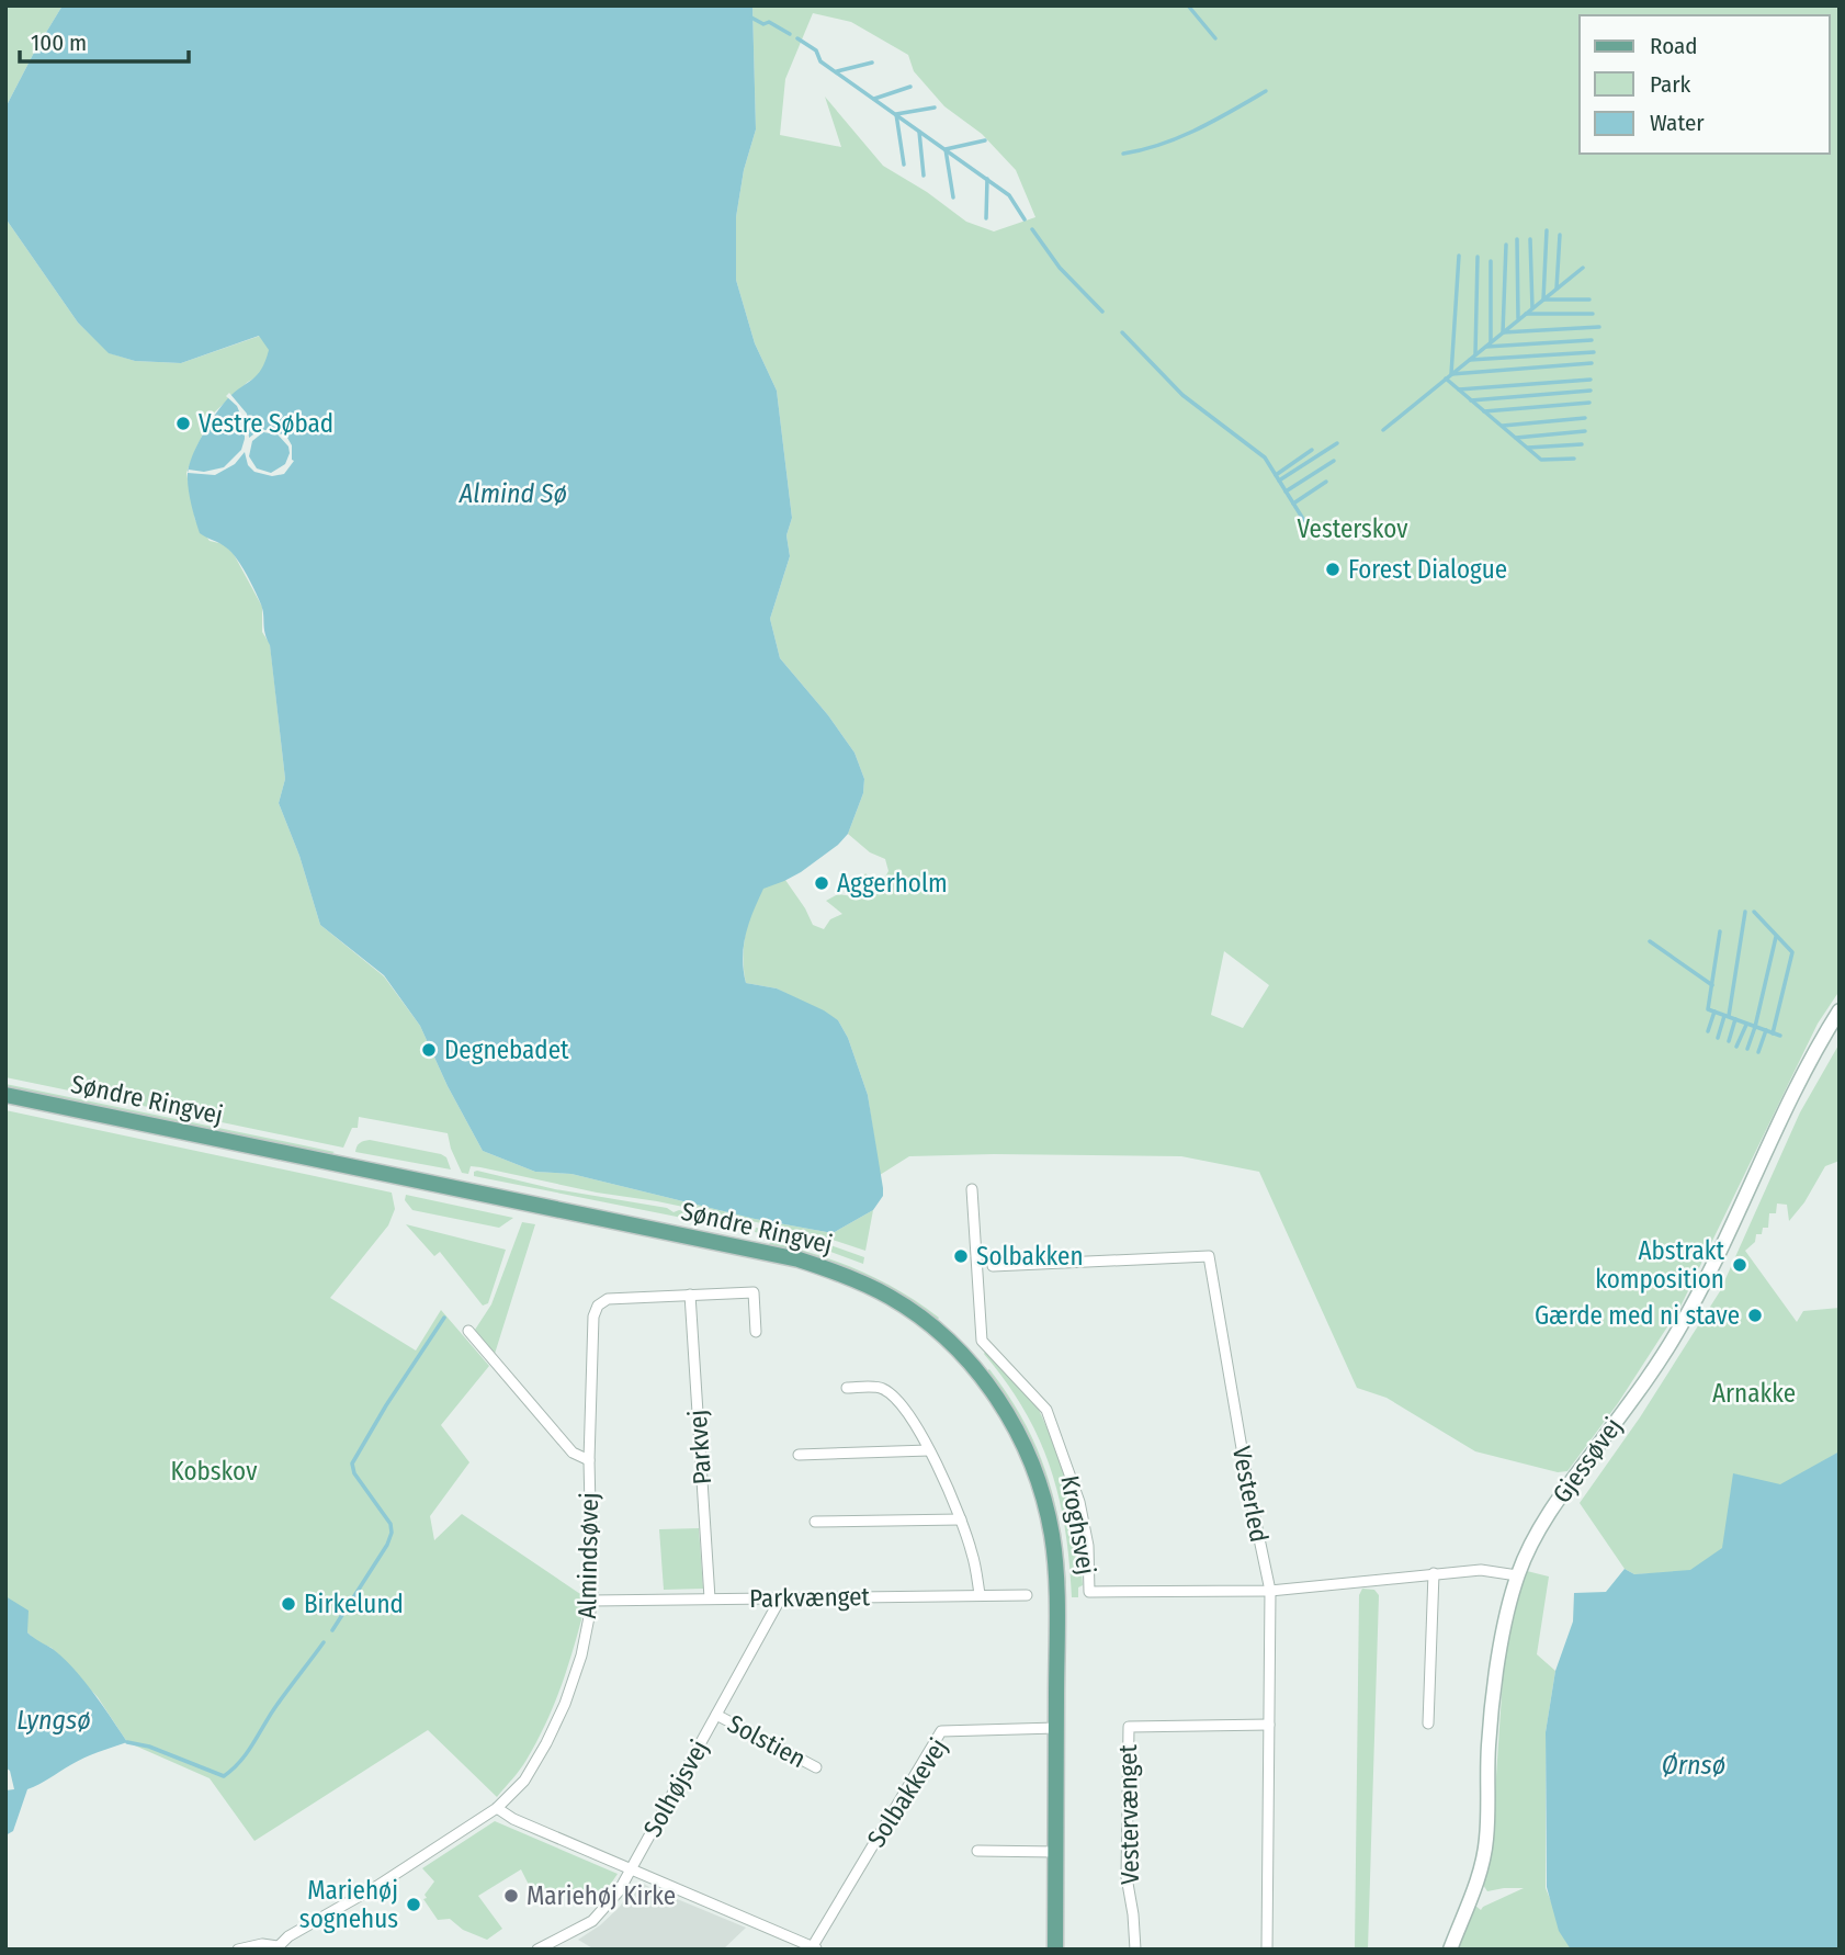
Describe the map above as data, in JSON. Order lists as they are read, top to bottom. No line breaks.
{"streets":{"main road":["Søndre Ringvej"],"street":["Parkvej","Gjessøvej","Vesterled","Kroghsvej","Almindsøvej","Parkvænget","Solstien","Solhøjsvej","Solbakkevej","Vestervænget"]},"crossings":[["Søndre Ringvej","Solbakkevej"],["Parkvej","Almindsøvej"],["Parkvej","Parkvænget"],["Gjessøvej","Kroghsvej"],["Vesterled","Kroghsvej"],["Vesterled","Vestervænget"],["Almindsøvej","Parkvænget"],["Parkvænget","Solhøjsvej"],["Solstien","Solhøjsvej"]],"water":["Almind Sø","Lyngsø","Ørnsø"],"parks":["Vesterskov","Arnakke","Kobskov"],"places":["Vestre Søbad","Forest Dialogue","Aggerholm","Degnebadet","Solbakken","Abstrakt komposition","Gærde med ni stave","Birkelund","Mariehøj Kirke","Mariehøj sognehus"],"legend":["Road","Park","Water"],"scale_bar":"100 m"}
